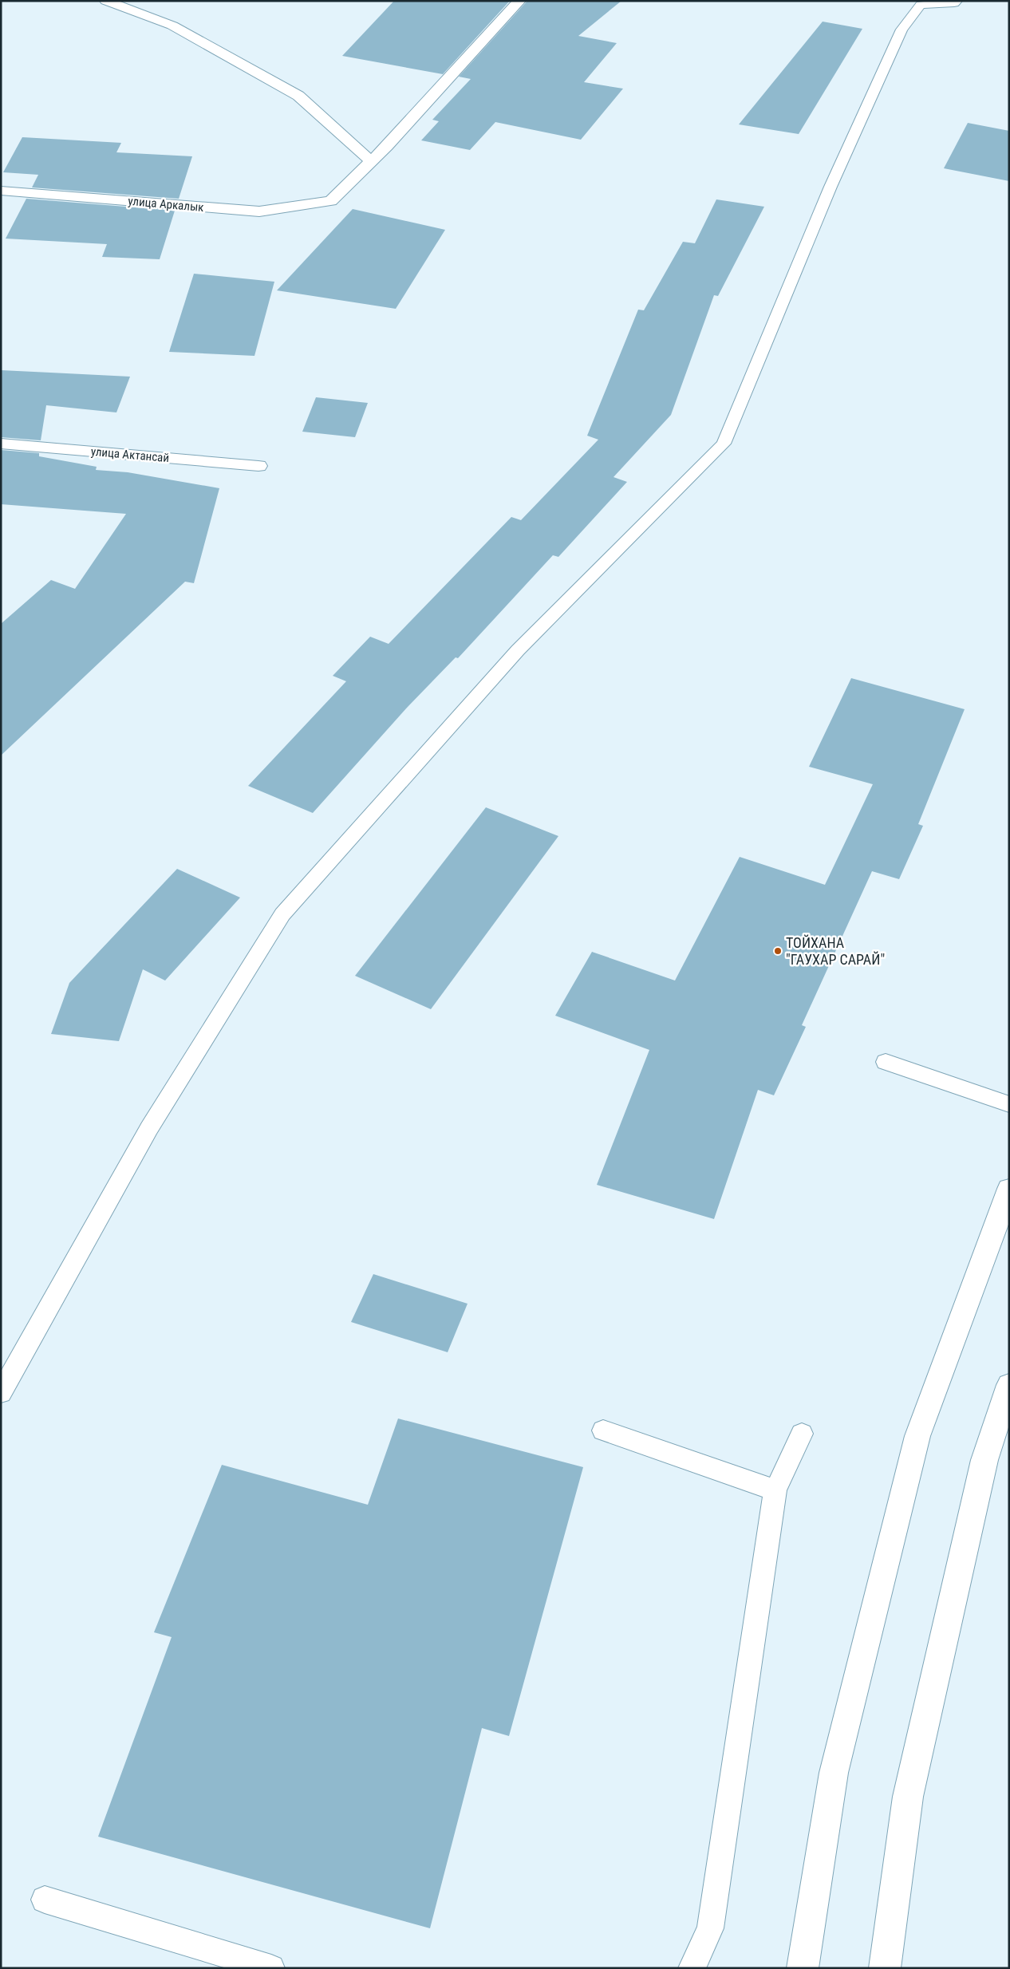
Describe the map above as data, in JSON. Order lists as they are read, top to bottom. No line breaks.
{"streets":{"main road":["улица Аркалык","улица Актансай"]},"places":["ТОЙХАНА \"ГАУХАР САРАЙ\""]}
